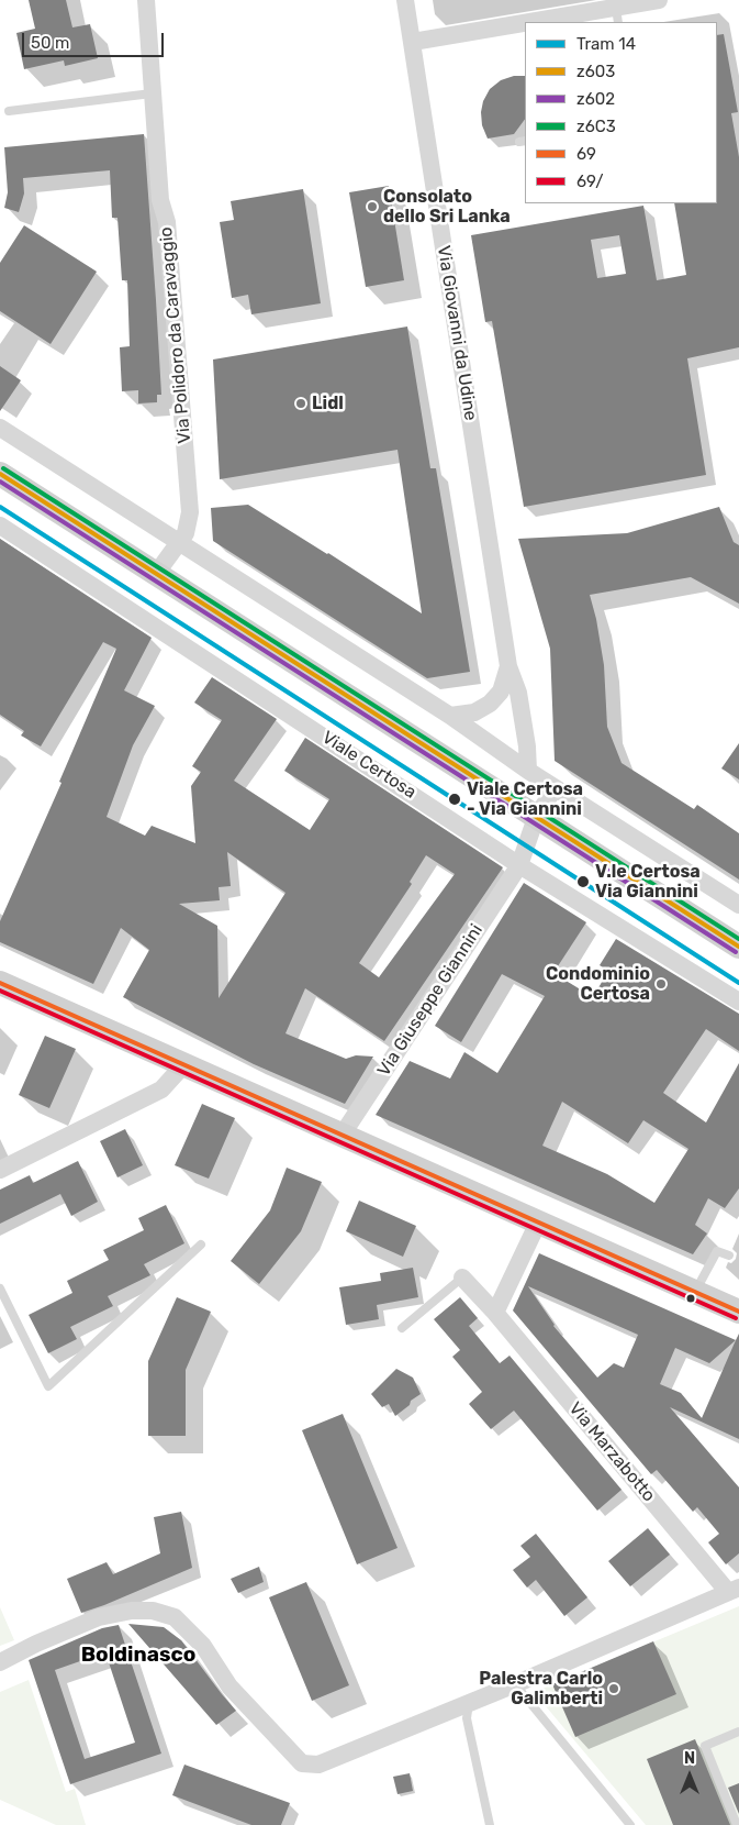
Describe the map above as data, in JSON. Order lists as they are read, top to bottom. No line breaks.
{"streets":{"street":["Via Giovanni da Udine","Via Polidoro da Caravaggio","Viale Certosa","Via Giuseppe Giannini","Via Marzabotto"]},"crossings":[["Viale Certosa","Via Giuseppe Giannini"]],"districts":["Boldinasco"],"places":["Consolato dello Sri Lanka","Lidl","Viale Certosa - Via Giannini","V.le Certosa Via Giannini","Condominio Certosa","Palestra Carlo Galimberti"],"lines":["transit line z6C3","transit line z603","transit line z602","tram line 14","transit line 69","transit line 69/"],"legend":["Tram 14","z603","z602","z6C3","69","69/"],"scale_bar":"50 m","north":"top"}
